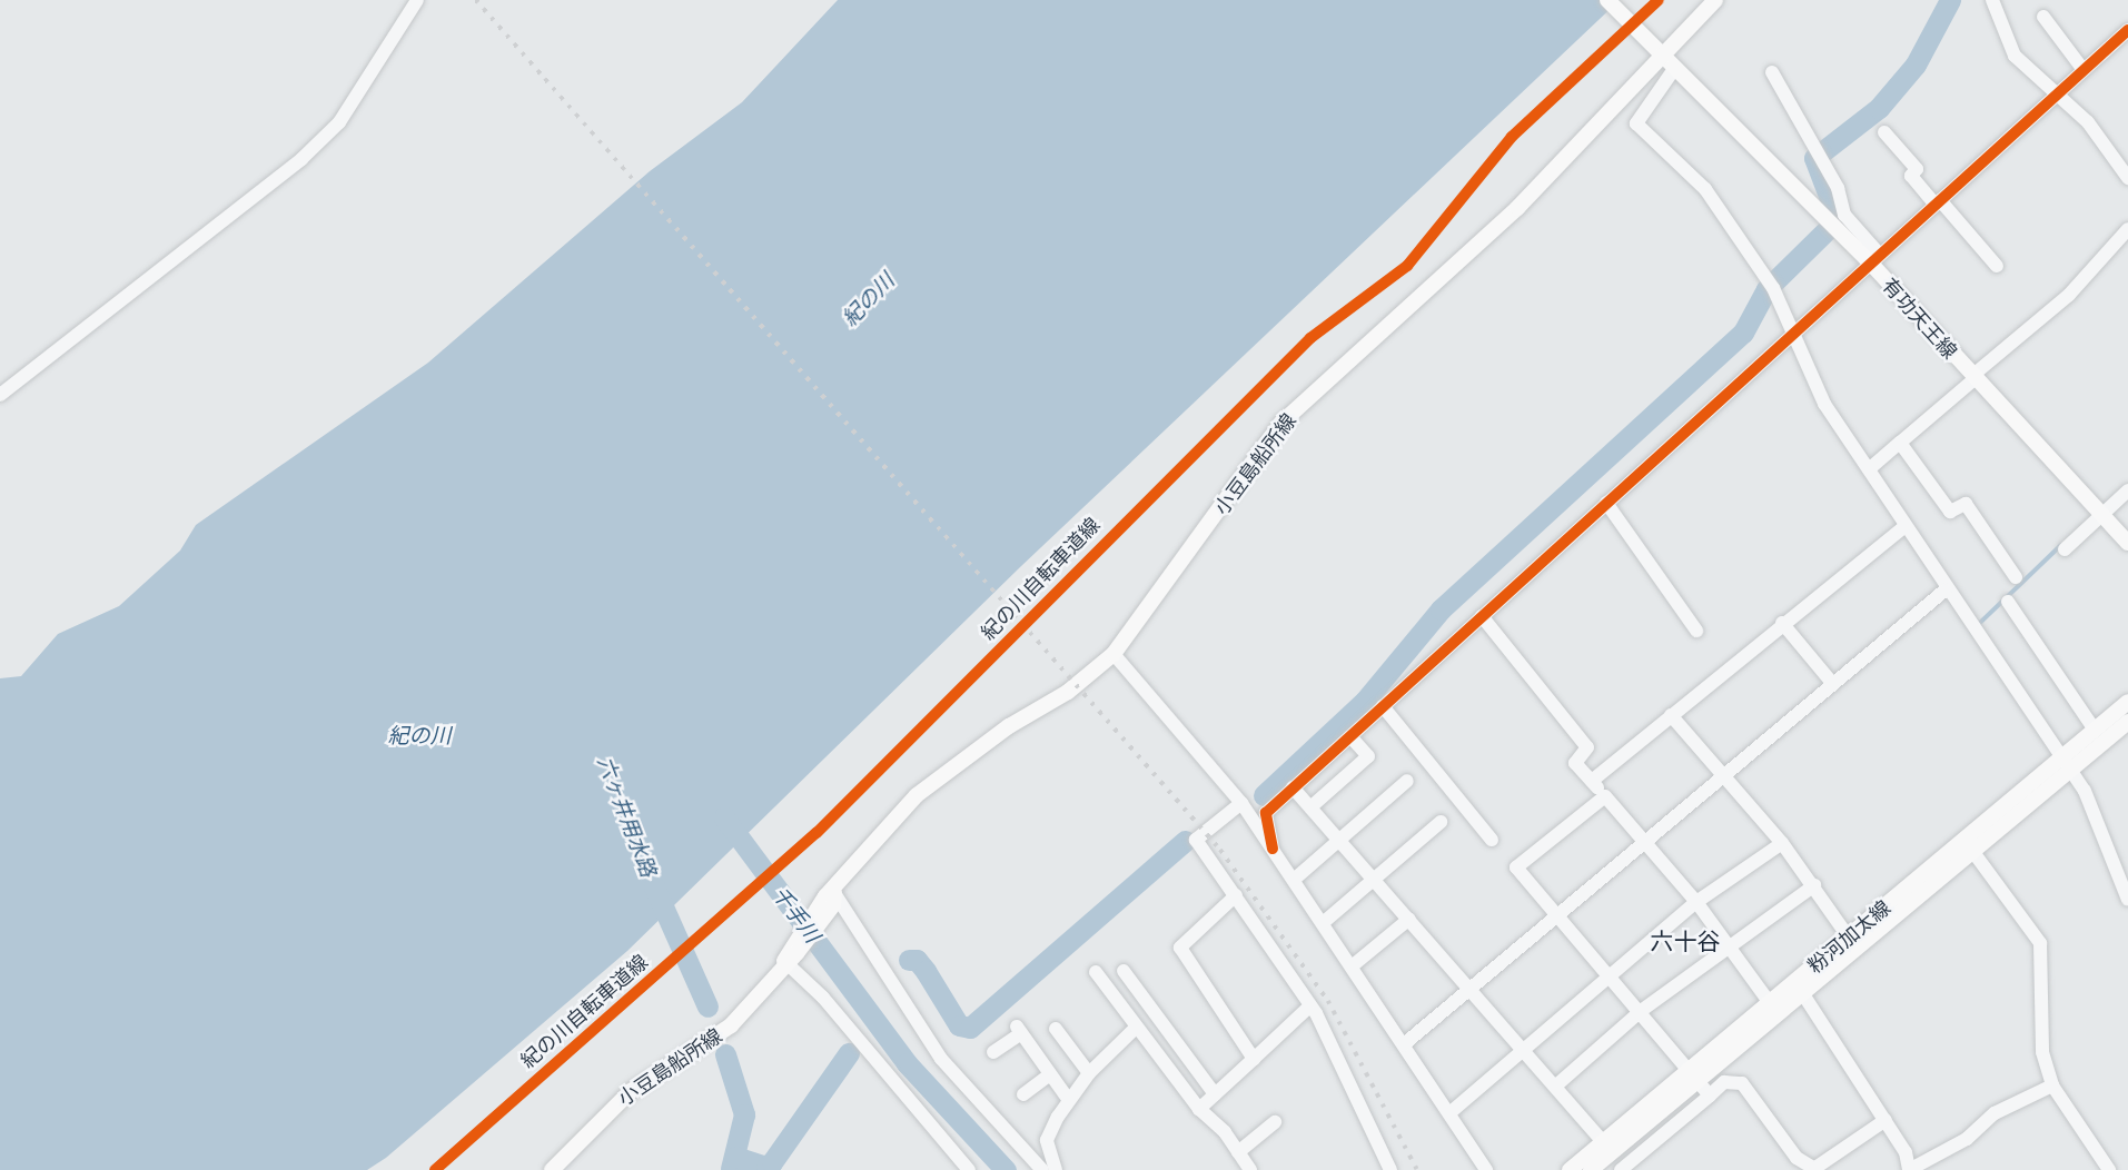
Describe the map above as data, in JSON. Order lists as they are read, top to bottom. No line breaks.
{"streets":{"main road":["有功天王線","小豆島船所線","粉河加太線"],"cycle path":["紀の川自転車道線"]},"crossings":[["有功天王線","小豆島船所線"]],"districts":["六十谷"],"water":["紀の川","六ヶ井用水路","千手川"]}
